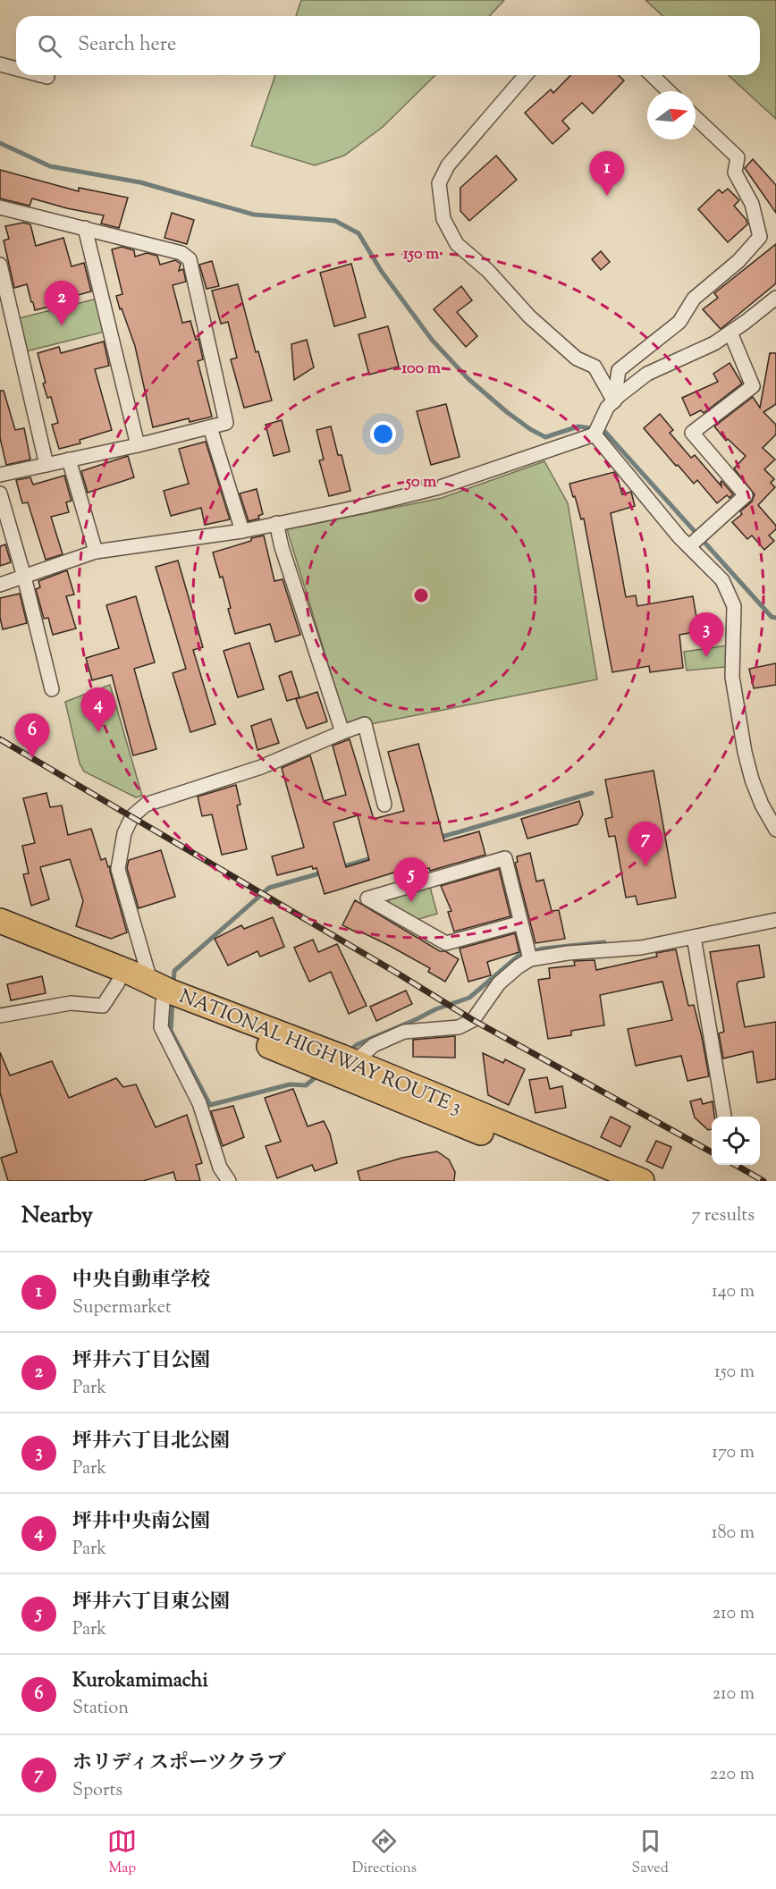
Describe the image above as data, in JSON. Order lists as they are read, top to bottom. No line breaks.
{"streets":{"highway":["NATIONAL HIGHWAY ROUTE 3"]},"north":"right","page":{"search":"Search here","pins":["1","2","3","4","6","7","5"],"heading":["Nearby","7 results"],"list":[{"mark":"1","name":"中央自動車学校","note":"Supermarket","value":"140 m"},{"mark":"2","name":"坪井六丁目公園","note":"Park","value":"150 m"},{"mark":"3","name":"坪井六丁目北公園","note":"Park","value":"170 m"},{"mark":"4","name":"坪井中央南公園","note":"Park","value":"180 m"},{"mark":"5","name":"坪井六丁目東公園","note":"Park","value":"210 m"},{"mark":"6","name":"Kurokamimachi","note":"Station","value":"210 m"},{"mark":"7","name":"ホリディスポーツクラブ","note":"Sports","value":"220 m"}],"nav":["Map","Directions","Saved"]},"rings":["150 m","100 m","50 m"]}
